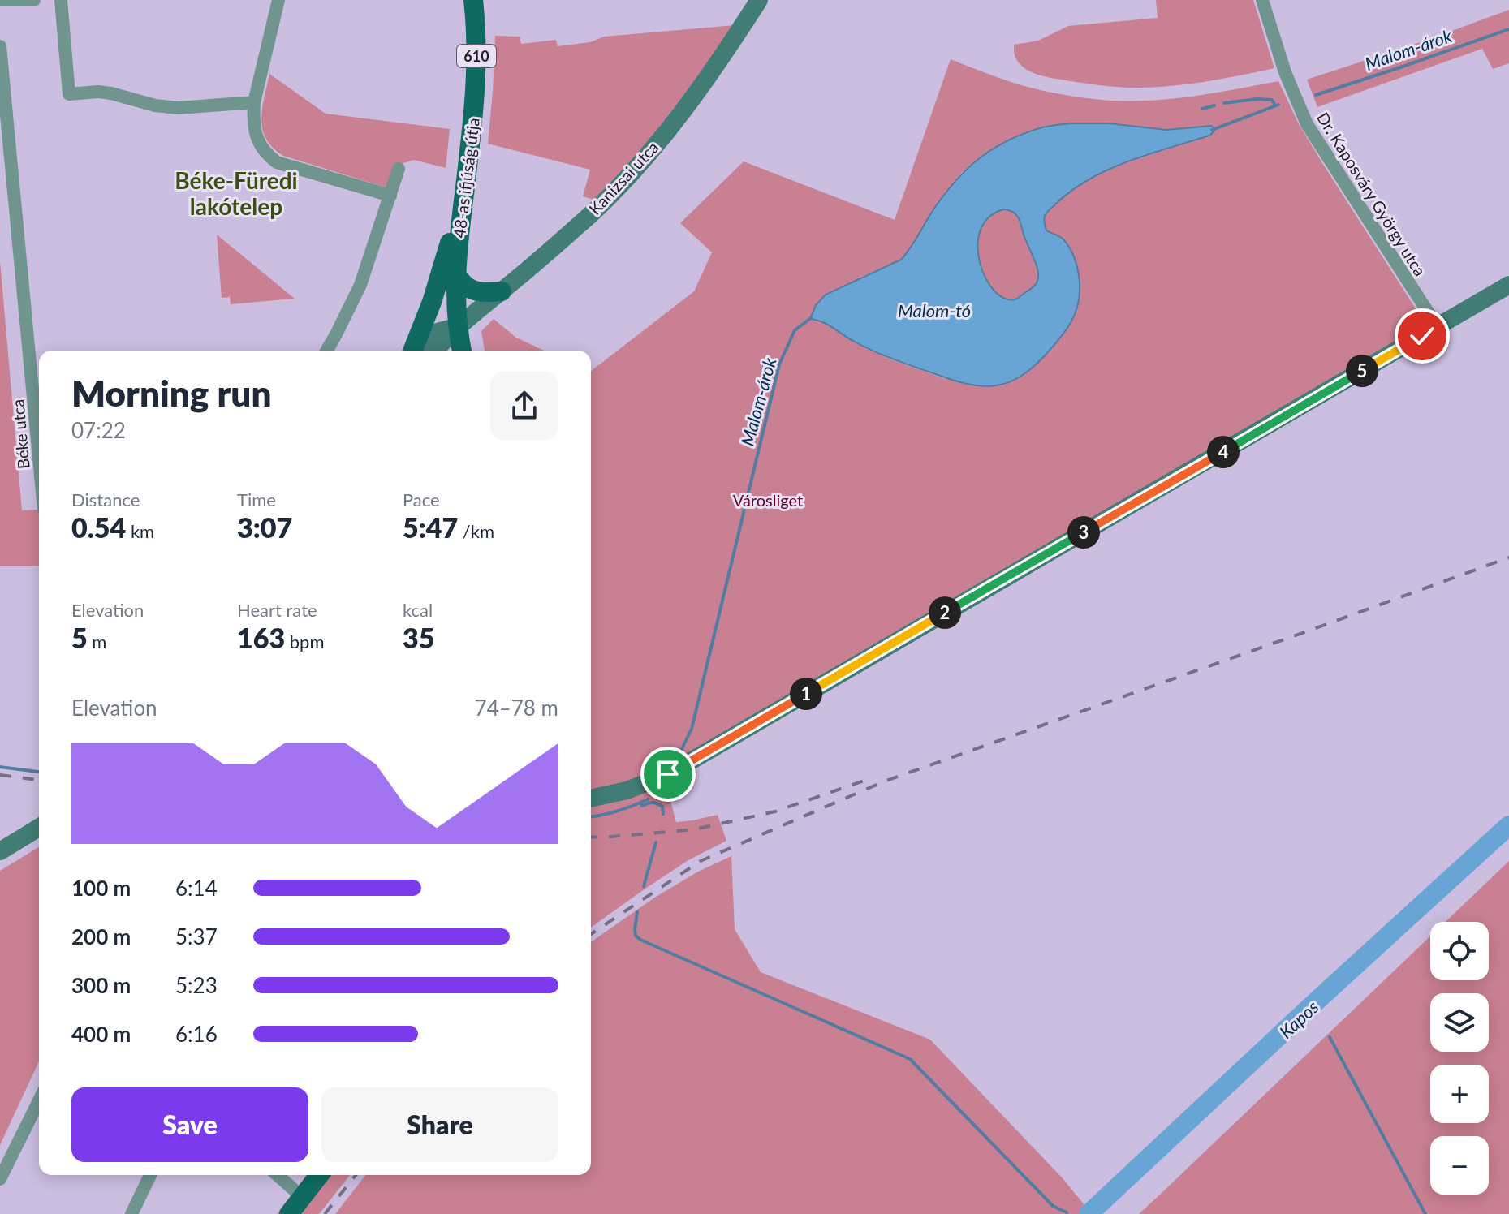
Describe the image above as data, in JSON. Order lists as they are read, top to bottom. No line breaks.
{"streets":{"main road":["610","48-as ifjúság útja"],"street":["Kanizsai utca","Dr. Kaposváry György utca","Béke utca"]},"crossings":[["48-as ifjúság útja","Kanizsai utca"]],"districts":["Béke-Füredi lakótelep"],"water":["Malom-árok","Malom-tó","Kapos"],"parks":["Városliget"],"page":{"heading":["Morning run","07:22"],"pins":["5","4","3","2","1"],"stats":[["Distance","0.54 km"],["Time","3:07"],["Pace","5:47 /km"],["Elevation","5 m"],["Heart rate","163 bpm"],["kcal","35"]],"chart":["Elevation","74–78 m"],"list":[{"name":"100 m","note":"6:14"},{"name":"200 m","note":"5:37"},{"name":"300 m","note":"5:23"},{"name":"400 m","note":"6:16"}],"map_buttons":["+","−"],"buttons":["Save","Share"]}}
